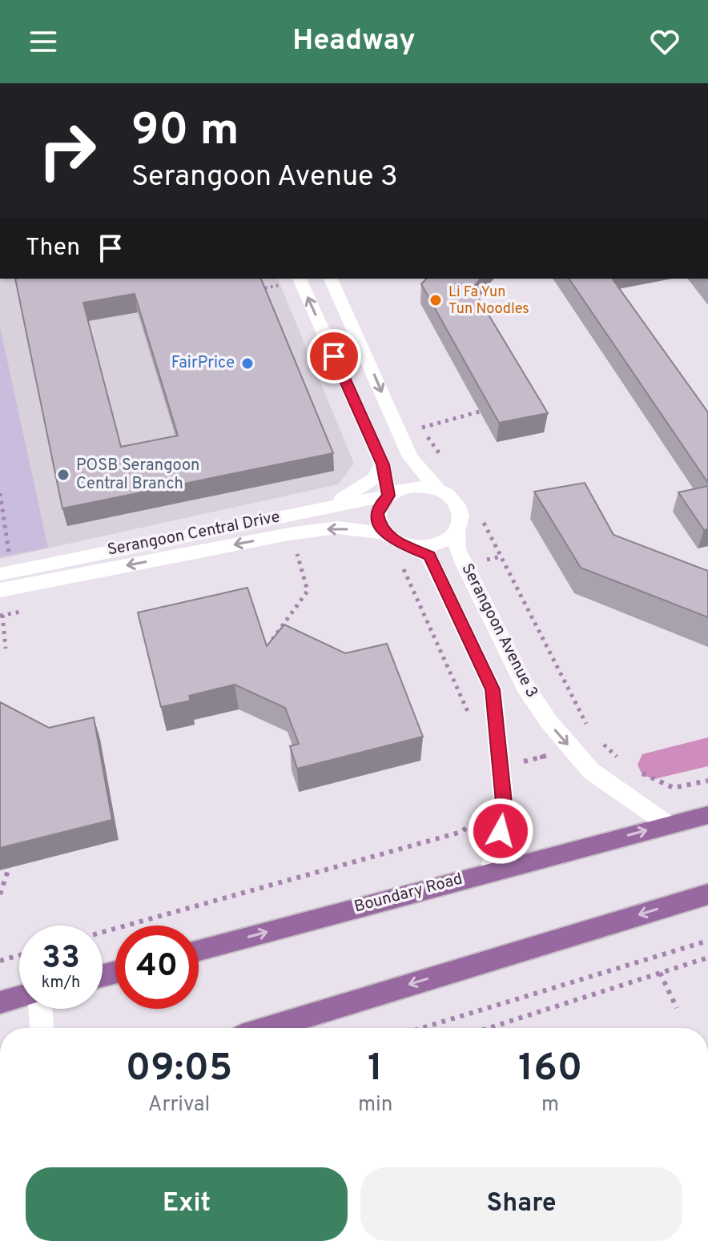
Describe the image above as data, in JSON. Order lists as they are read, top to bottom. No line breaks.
{"streets":{"main road":["Boundary Road"],"street":["Serangoon Central Drive","Serangoon Avenue 3"]},"crossings":[["Serangoon Central Drive","Serangoon Avenue 3"],["Serangoon Avenue 3","Boundary Road"]],"places":["Li Fa Yun Tun Noodles","FairPrice","POSB Serangoon Central Branch"],"page":{"header":"Headway","turn":["90 m","Serangoon Avenue 3"],"then":"Then","speed":"33 km/h","limit":"40","eta":["09:05","Arrival","1","min","160","m"],"buttons":["Exit","Share"]}}
